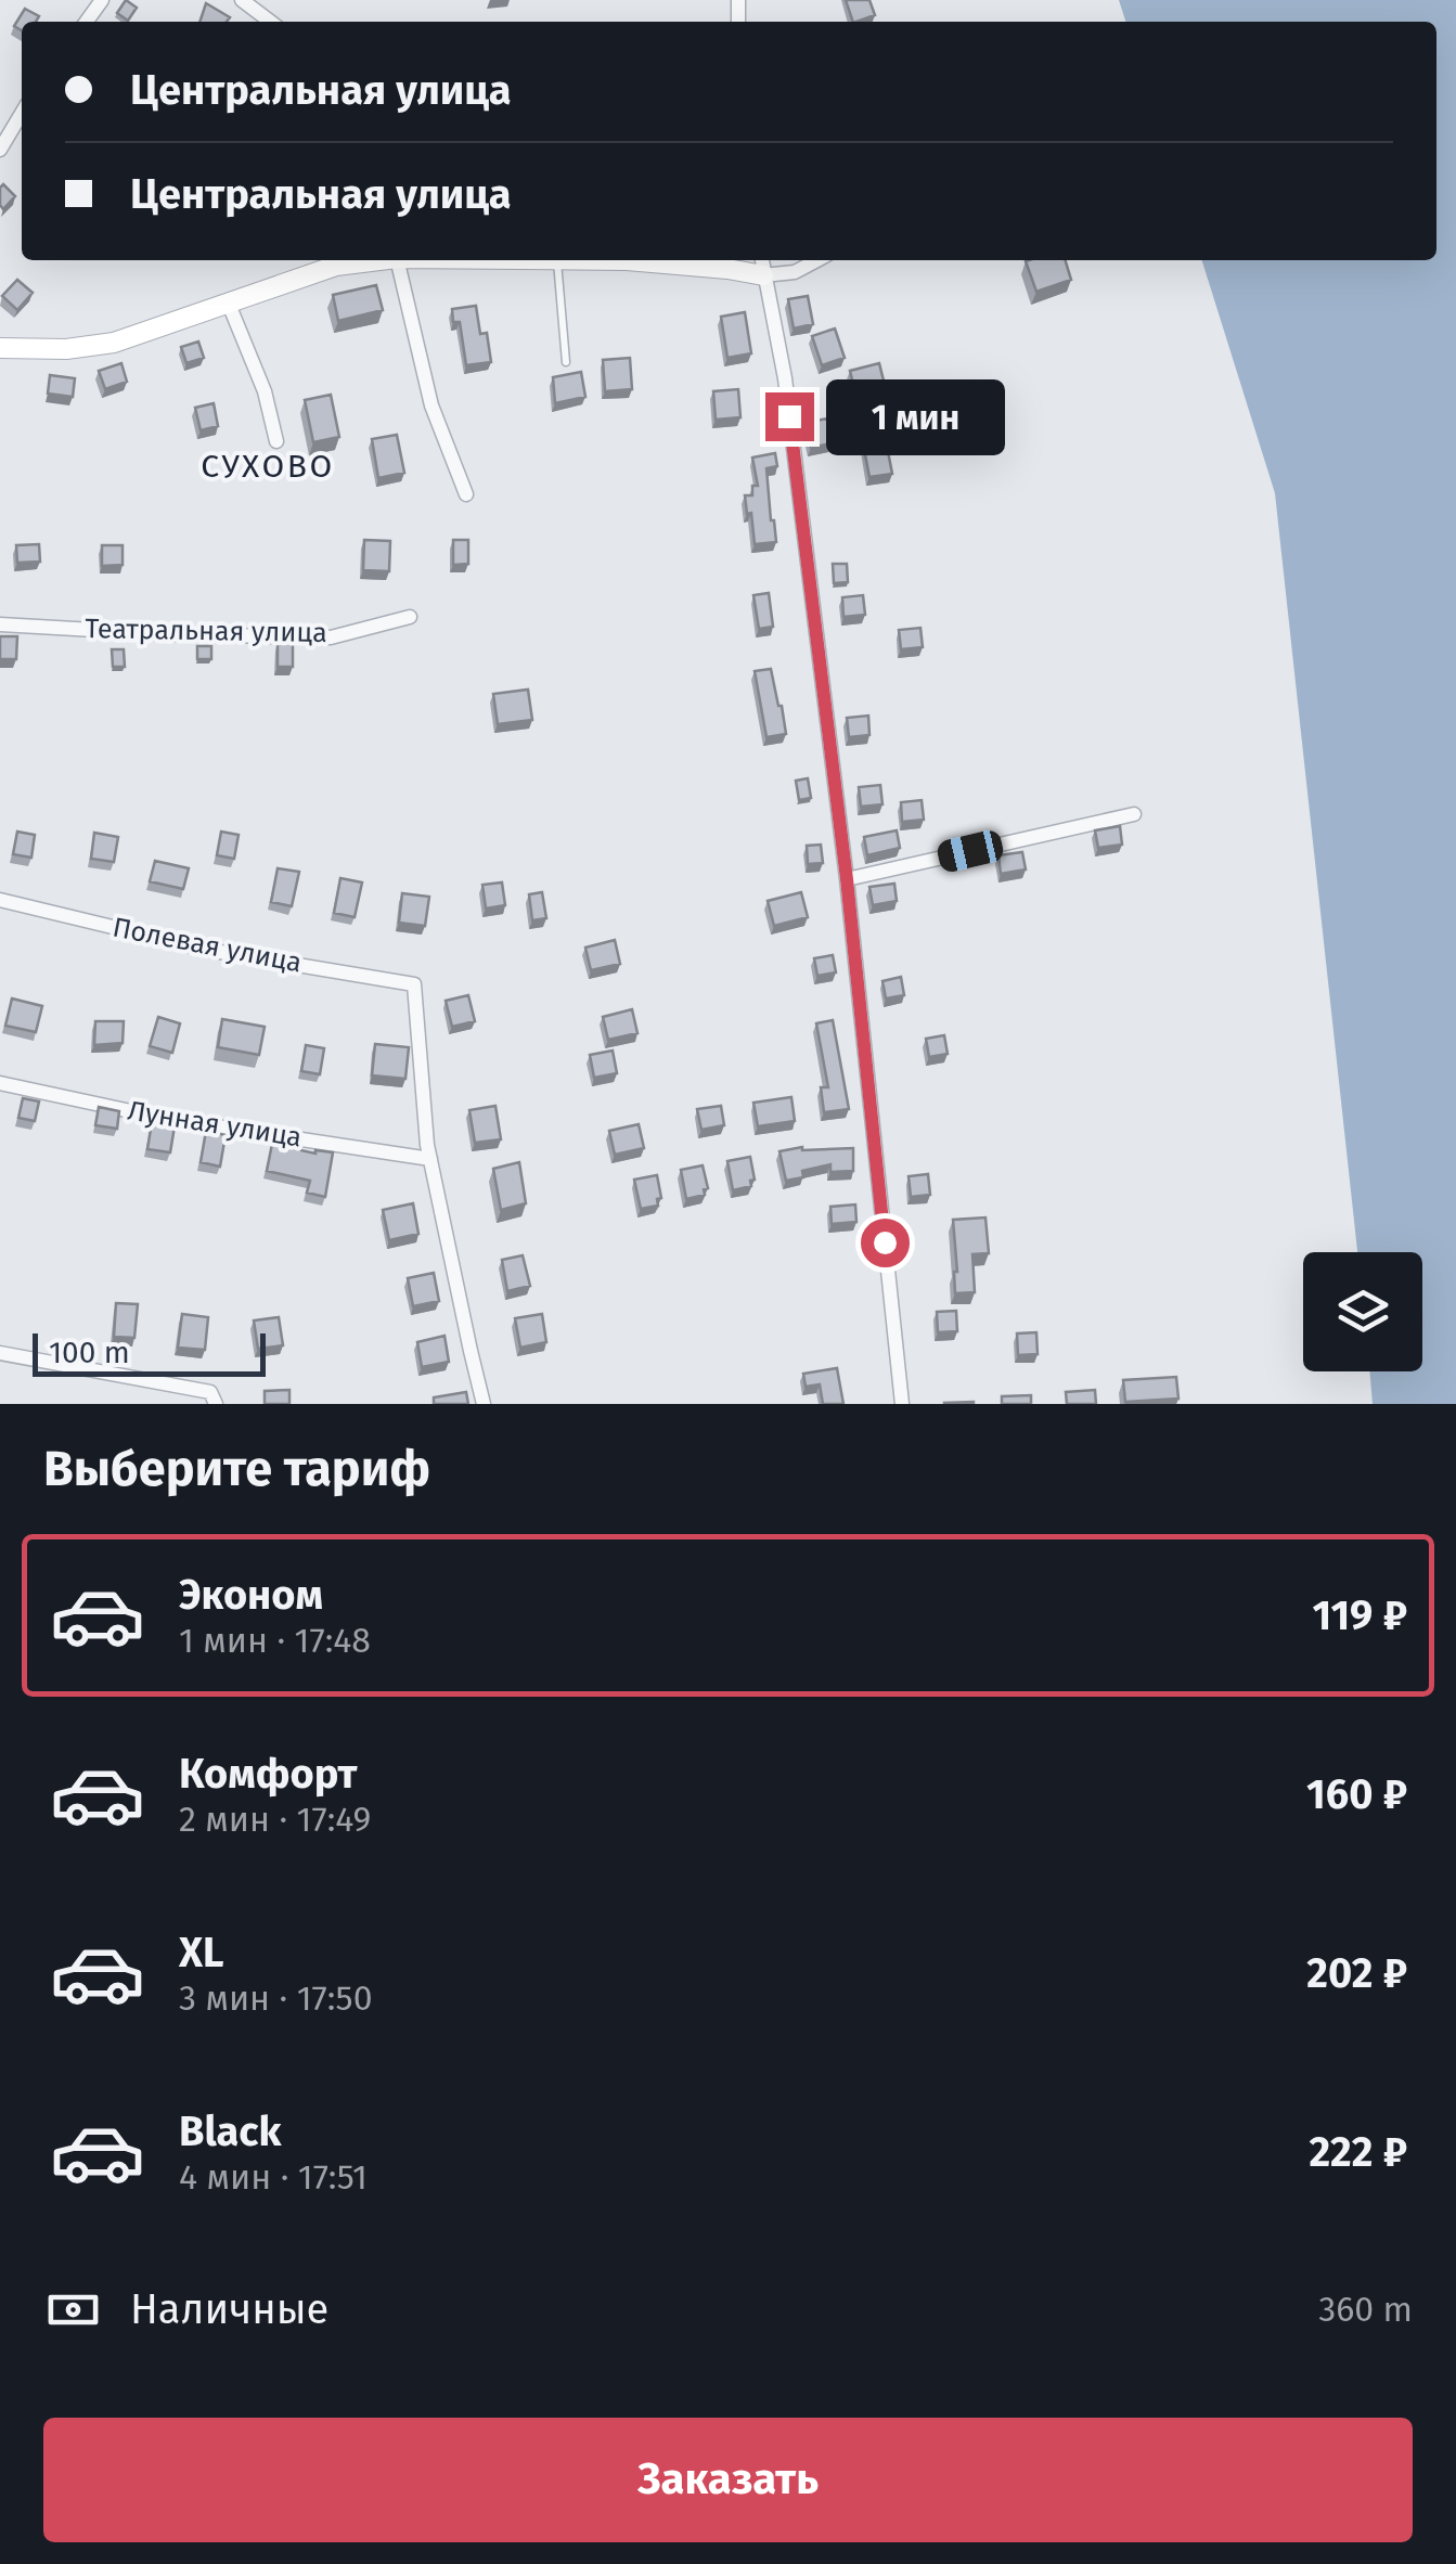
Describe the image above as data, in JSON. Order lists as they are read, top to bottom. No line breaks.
{"streets":{"street":["Театральная улица","Полевая улица","Лунная улица"]},"crossings":[["Полевая улица","Лунная улица"]],"districts":["СУХОВО"],"scale_bar":"100 m","page":{"banner":["Центральная улица","Центральная улица"],"bubble":"1 мин","scale":"100 m","heading":"Выберите тариф","list":[{"name":"Эконом","note":"1 мин · 17:48","value":"119 ₽"},{"name":"Комфорт","note":"2 мин · 17:49","value":"160 ₽"},{"name":"XL","note":"3 мин · 17:50","value":"202 ₽"},{"name":"Black","note":"4 мин · 17:51","value":"222 ₽"}],"pay":["Наличные","360 m"],"buttons":"Заказать"}}
